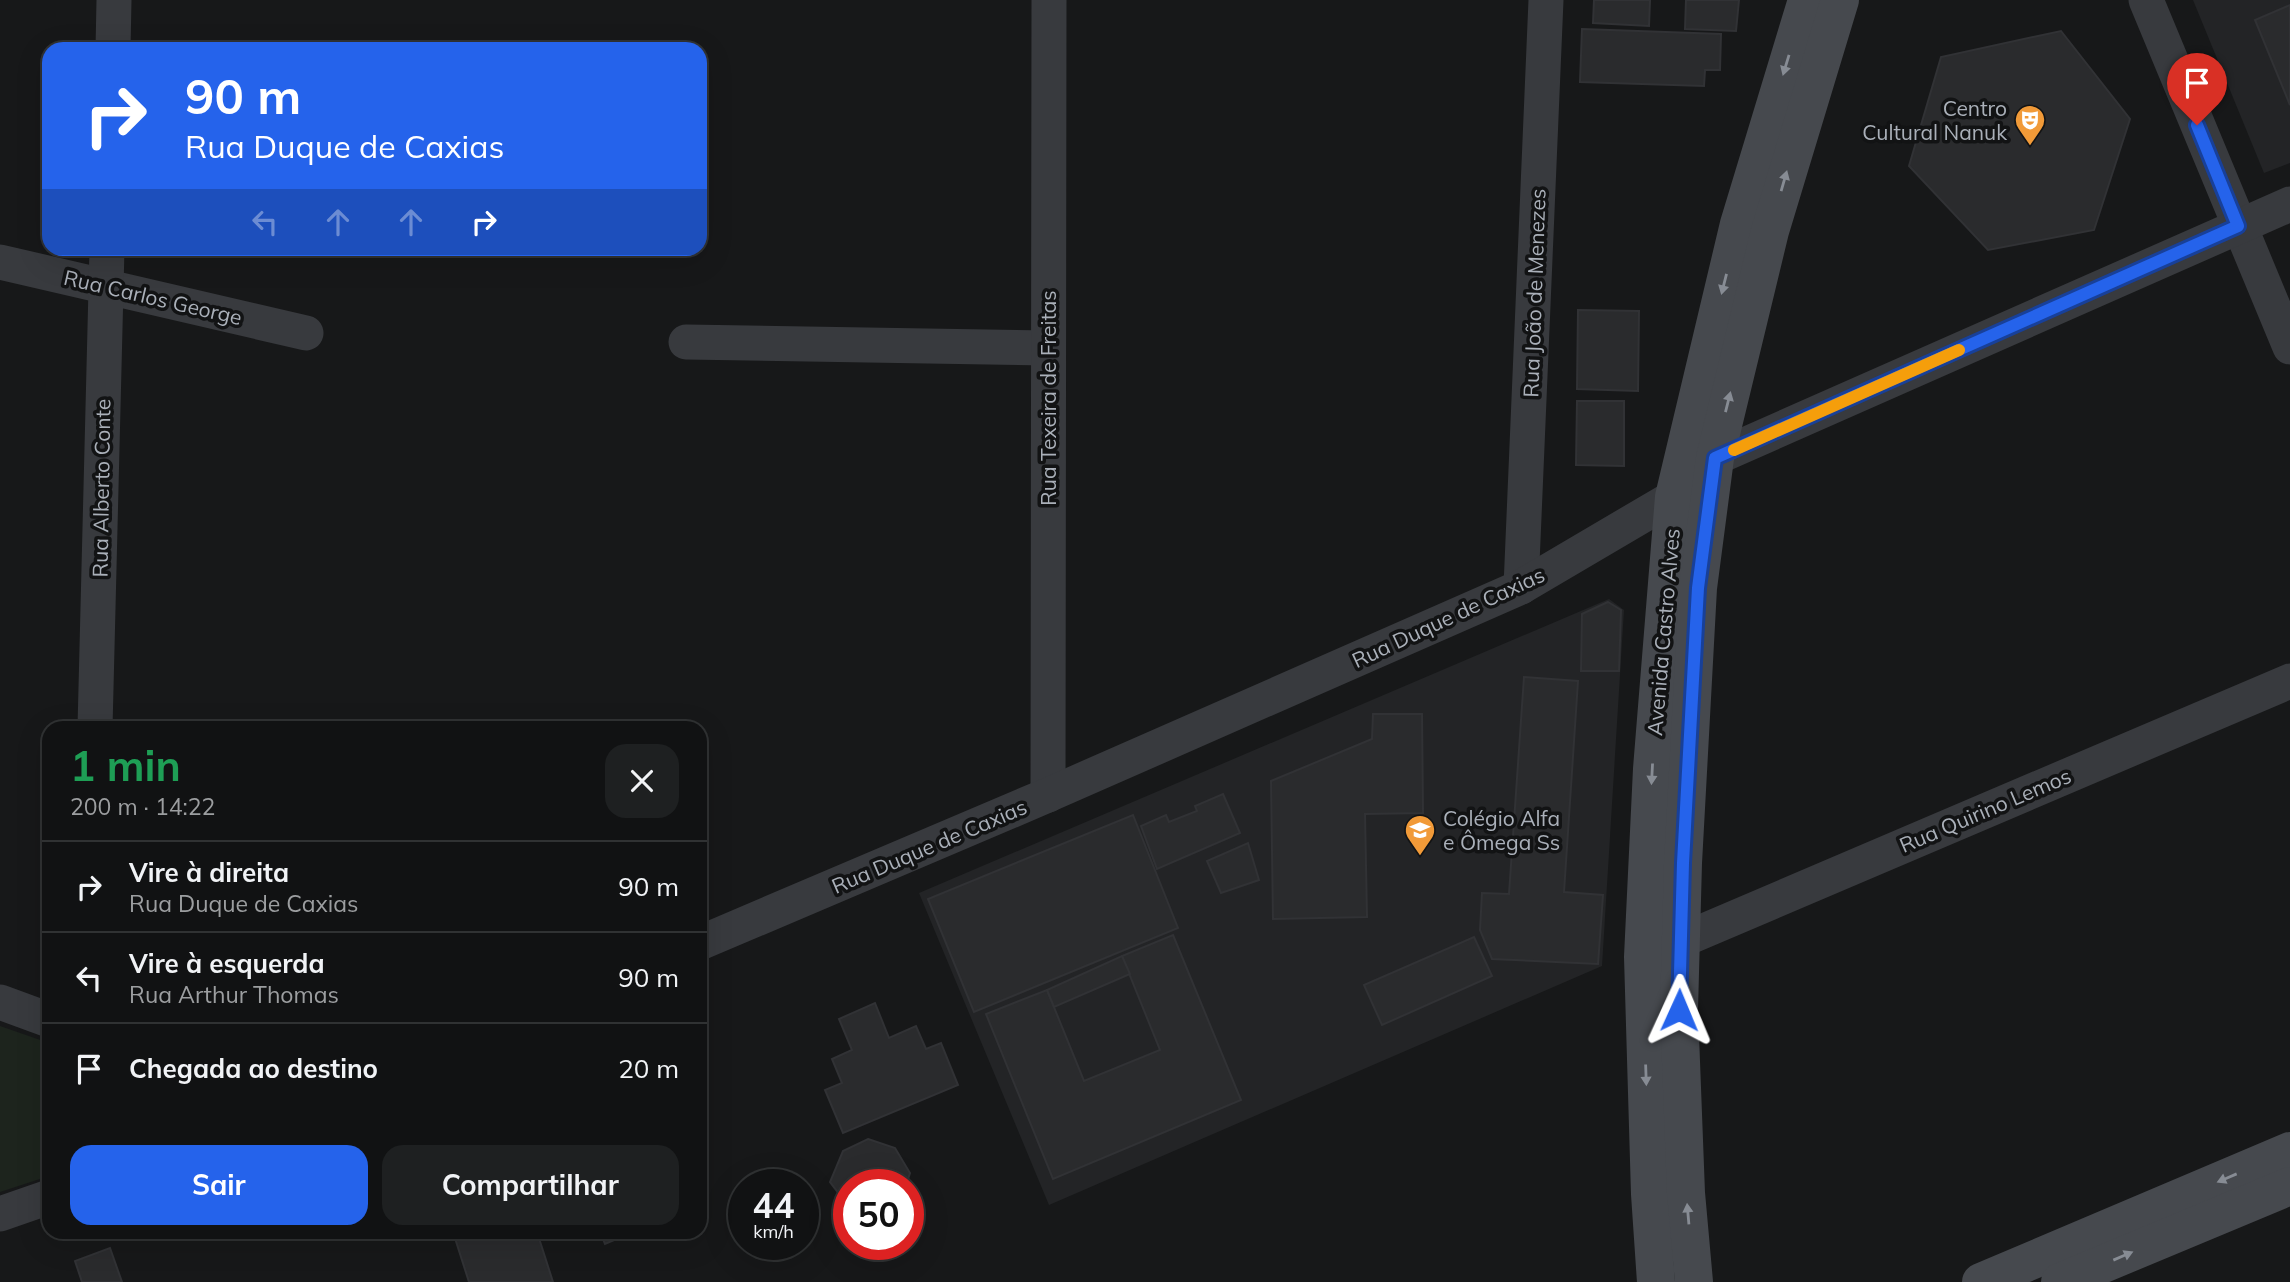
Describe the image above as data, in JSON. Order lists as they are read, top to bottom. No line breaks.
{"streets":{"main road":["Avenida Castro Alves"],"street":["Rua João de Menezes","Rua Carlos George","Rua Texeira de Freitas","Rua Alberto Conte","Rua Duque de Caxias","Rua Quirino Lemos"]},"crossings":[["Rua João de Menezes","Rua Duque de Caxias"],["Rua Carlos George","Rua Alberto Conte"],["Rua Texeira de Freitas","Rua Duque de Caxias"],["Rua Duque de Caxias","Avenida Castro Alves"],["Avenida Castro Alves","Rua Quirino Lemos"]],"places":{"theatre":["Centro Cultural Nanuk"],"school or university":["Colégio Alfa e Ômega Ss"]},"page":{"turn":["90 m","Rua Duque de Caxias"],"heading":["1 min","200 m · 14:22"],"list":[{"name":"Vire à direita","note":"Rua Duque de Caxias","value":"90 m"},{"name":"Vire à esquerda","note":"Rua Arthur Thomas","value":"90 m"},{"name":"Chegada ao destino","value":"20 m"}],"buttons":["Sair","Compartilhar"],"speed":"44 km/h","limit":"50"}}
